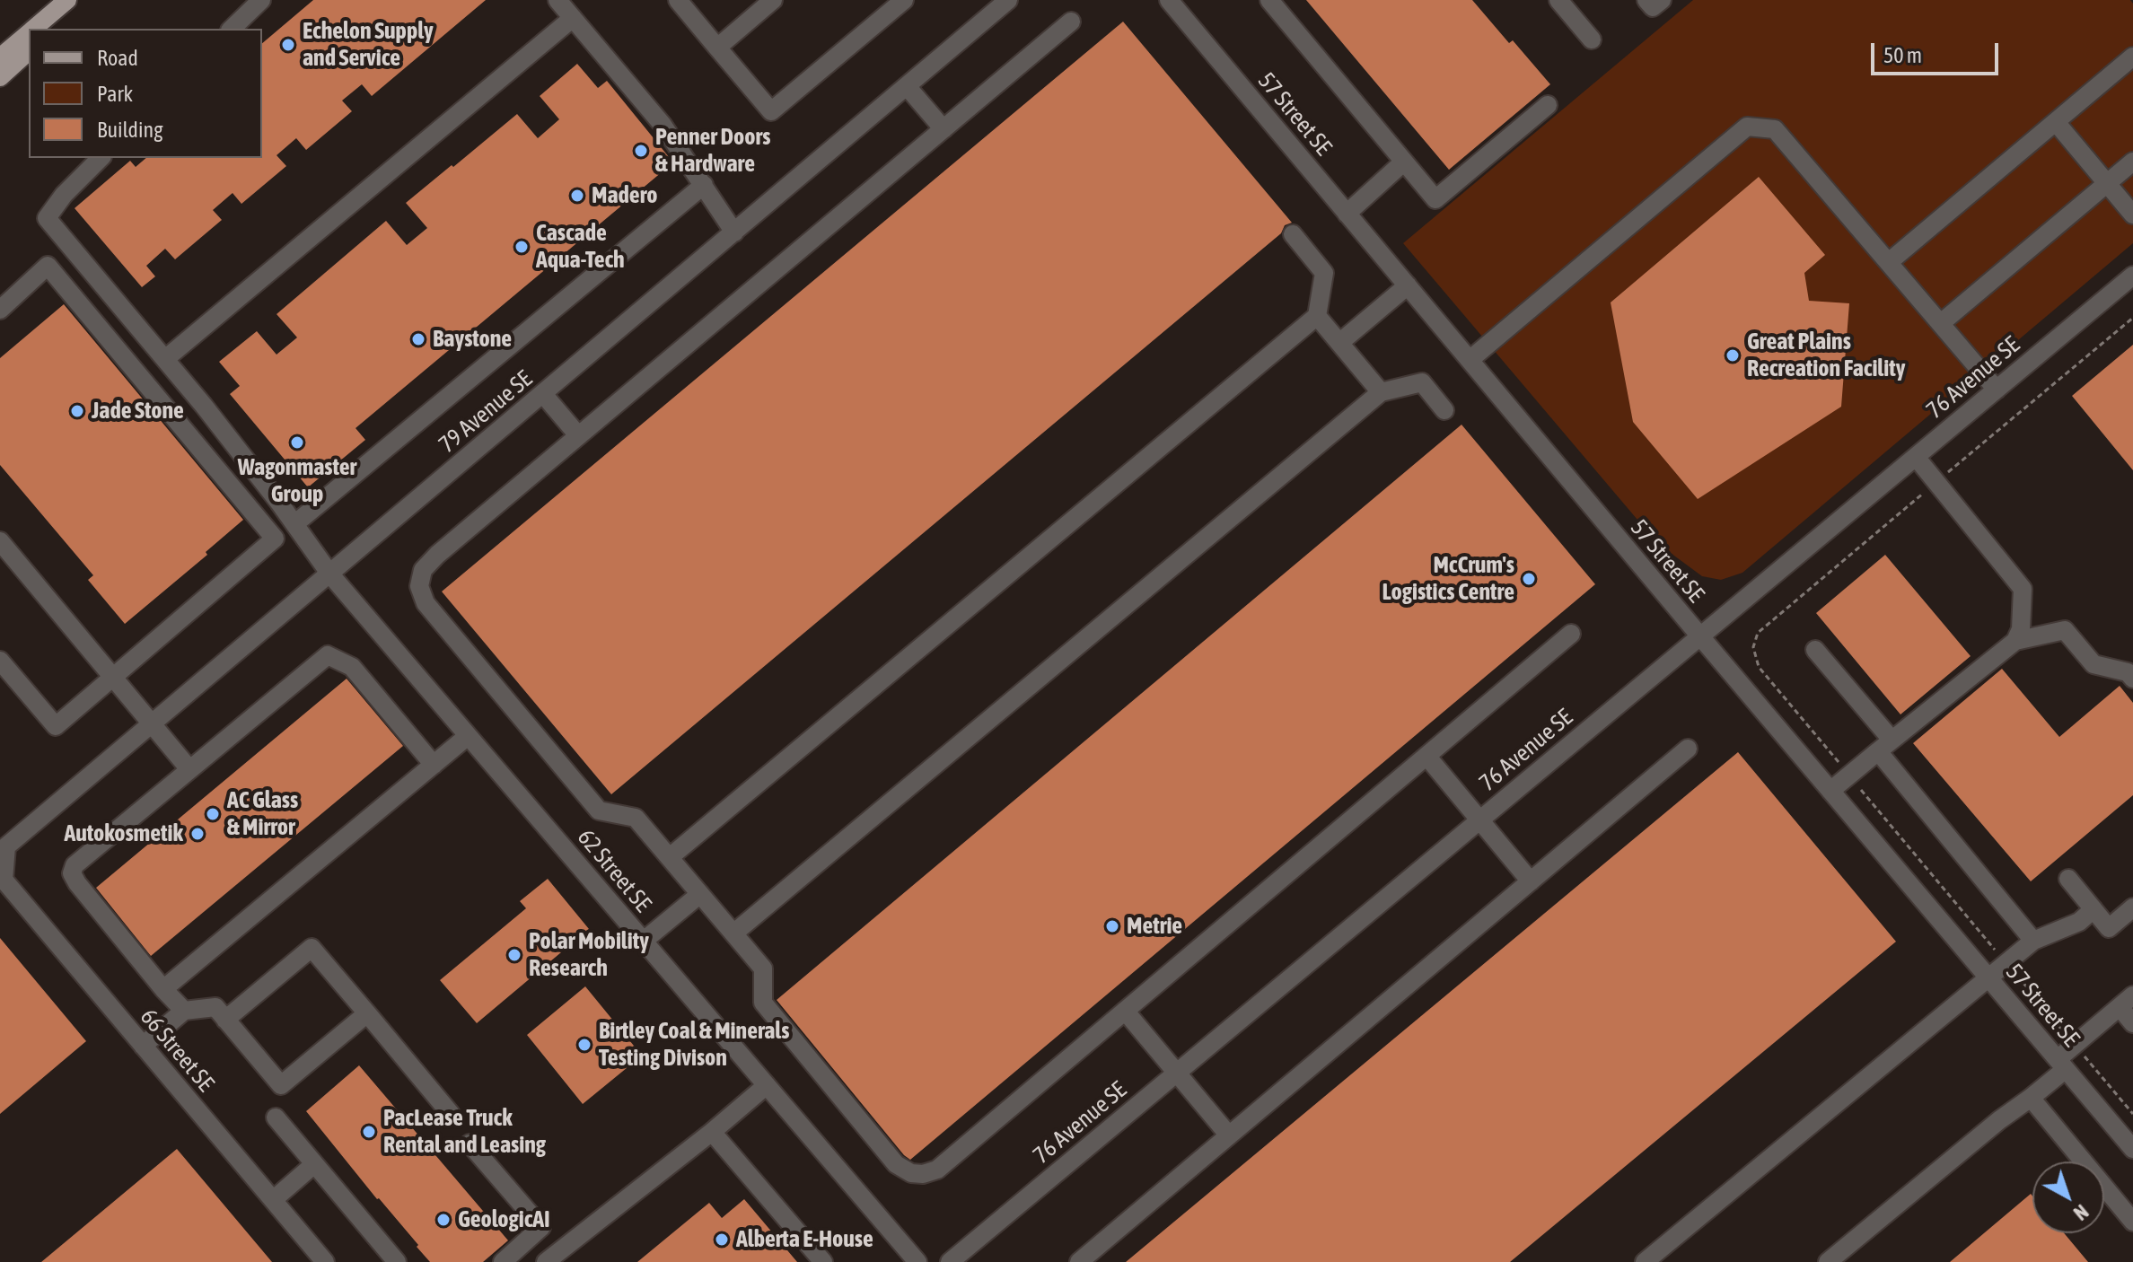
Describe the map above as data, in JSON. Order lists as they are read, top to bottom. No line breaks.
{"streets":{"street":["57 Street SE","76 Avenue SE","79 Avenue SE","62 Street SE","66 Street SE"]},"crossings":[["57 Street SE","76 Avenue SE"],["79 Avenue SE","62 Street SE"],["79 Avenue SE","66 Street SE"]],"places":["Echelon Supply and Service","Penner Doors & Hardware","Madero","Cascade Aqua-Tech","Baystone","Great Plains Recreation Facility","Jade Stone","Wagonmaster Group","McCrum's Logistics Centre","AC Glass & Mirror","Autokosmetik","Metrie","Polar Mobility Research","Birtley Coal & Minerals Testing Divison","PacLease Truck Rental and Leasing","GeologicAI","Alberta E-House"],"legend":["Road","Park","Building"],"scale_bar":"50 m","north":"bottom right"}
